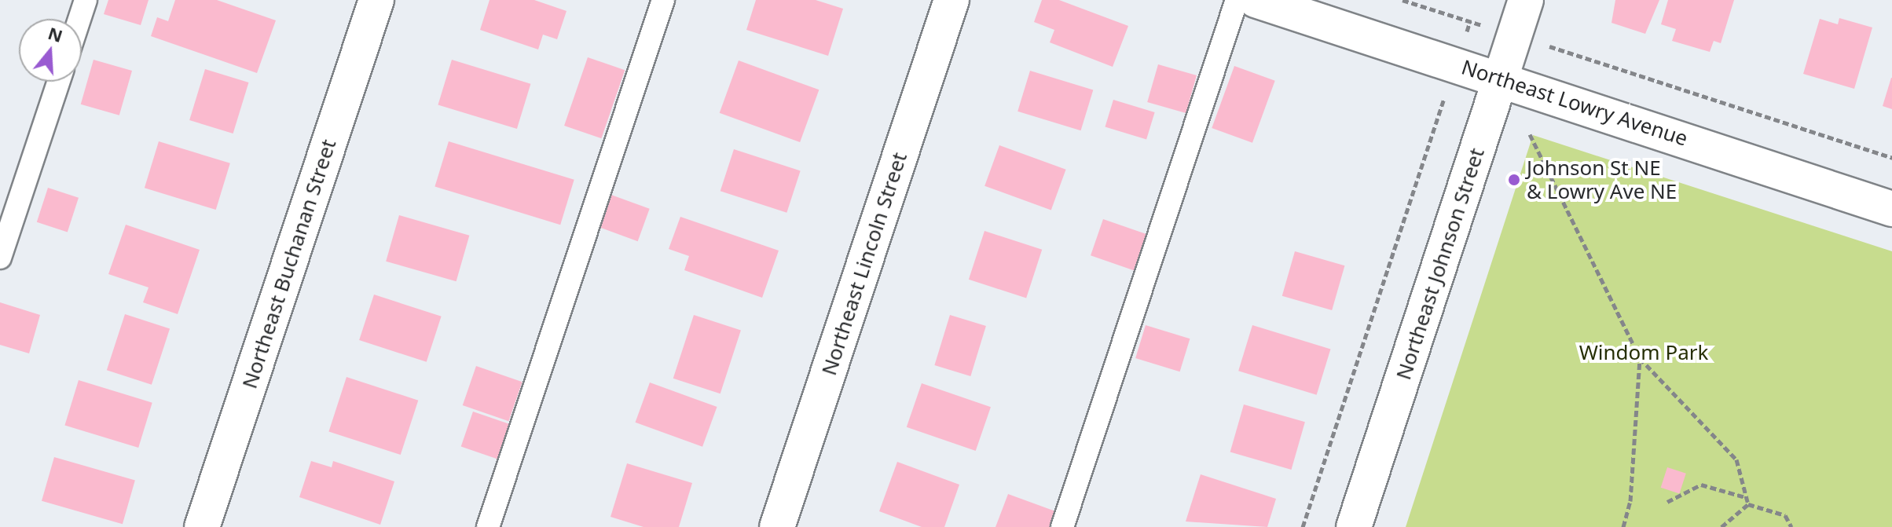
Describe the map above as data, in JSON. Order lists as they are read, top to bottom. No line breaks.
{"streets":{"street":["Northeast Lowry Avenue","Northeast Buchanan Street","Northeast Lincoln Street","Northeast Johnson Street"]},"crossings":[["Northeast Lowry Avenue","Northeast Johnson Street"]],"parks":["Windom Park"],"places":["Johnson St NE & Lowry Ave NE"],"north":"top"}
